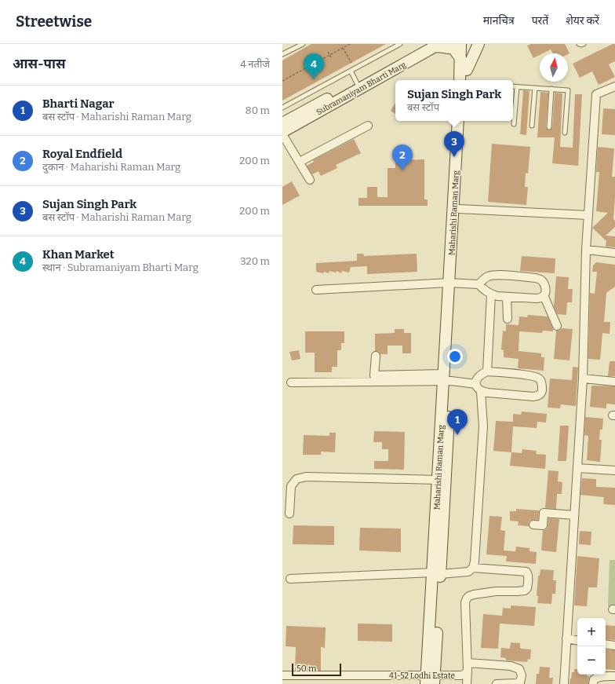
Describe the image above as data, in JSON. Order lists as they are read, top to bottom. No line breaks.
{"streets":{"main road":["Subramaniyam Bharti Marg","Maharishi Raman Marg"],"street":["41-52 Lodhi Estate"]},"crossings":[["Maharishi Raman Marg","41-52 Lodhi Estate"]],"scale_bar":"50 m","north":"top","page":{"header":"Streetwise","nav":["मानचित्र","परतें","शेयर करें"],"heading":["आस-पास","4 नतीजे"],"pins":["4","3","2","1"],"popup":["Sujan Singh Park","बस स्टॉप"],"list":[{"mark":"1","name":"Bharti Nagar","note":"बस स्टॉप · Maharishi Raman Marg","value":"80 m"},{"mark":"2","name":"Royal Endfield","note":"दुकान · Maharishi Raman Marg","value":"200 m"},{"mark":"3","name":"Sujan Singh Park","note":"बस स्टॉप · Maharishi Raman Marg","value":"200 m"},{"mark":"4","name":"Khan Market","note":"स्थान · Subramaniyam Bharti Marg","value":"320 m"}],"map_buttons":["+","−"],"scale":"50 m"}}
